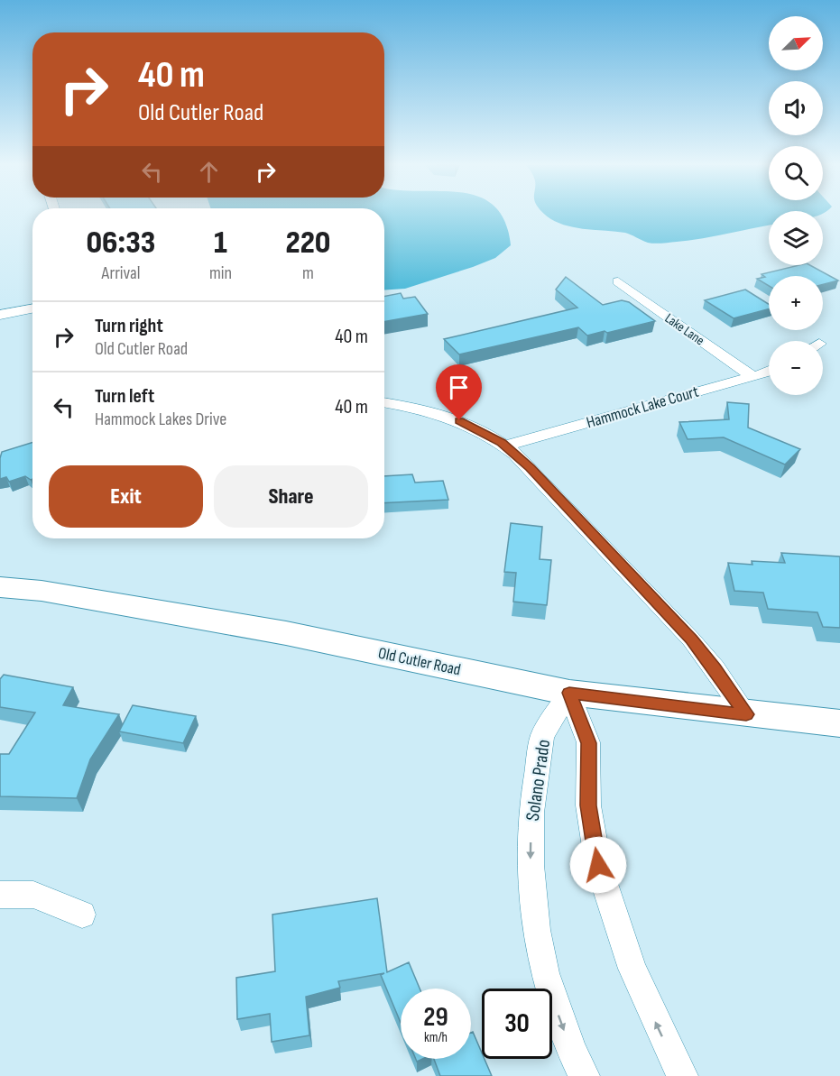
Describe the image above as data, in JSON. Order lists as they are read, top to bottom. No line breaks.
{"streets":{"main road":["Old Cutler Road"],"street":["Lake Lane","Hammock Lake Court","Solano Prado"]},"crossings":[["Lake Lane","Hammock Lake Court"],["Old Cutler Road","Solano Prado"]],"north":"top right","page":{"map_buttons":["+","−"],"turn":["40 m","Old Cutler Road"],"eta":["06:33","Arrival","1","min","220","m"],"list":[{"name":"Turn right","note":"Old Cutler Road","value":"40 m"},{"name":"Turn left","note":"Hammock Lakes Drive","value":"40 m"}],"buttons":["Exit","Share"],"speed":"29 km/h","limit":"30"}}
